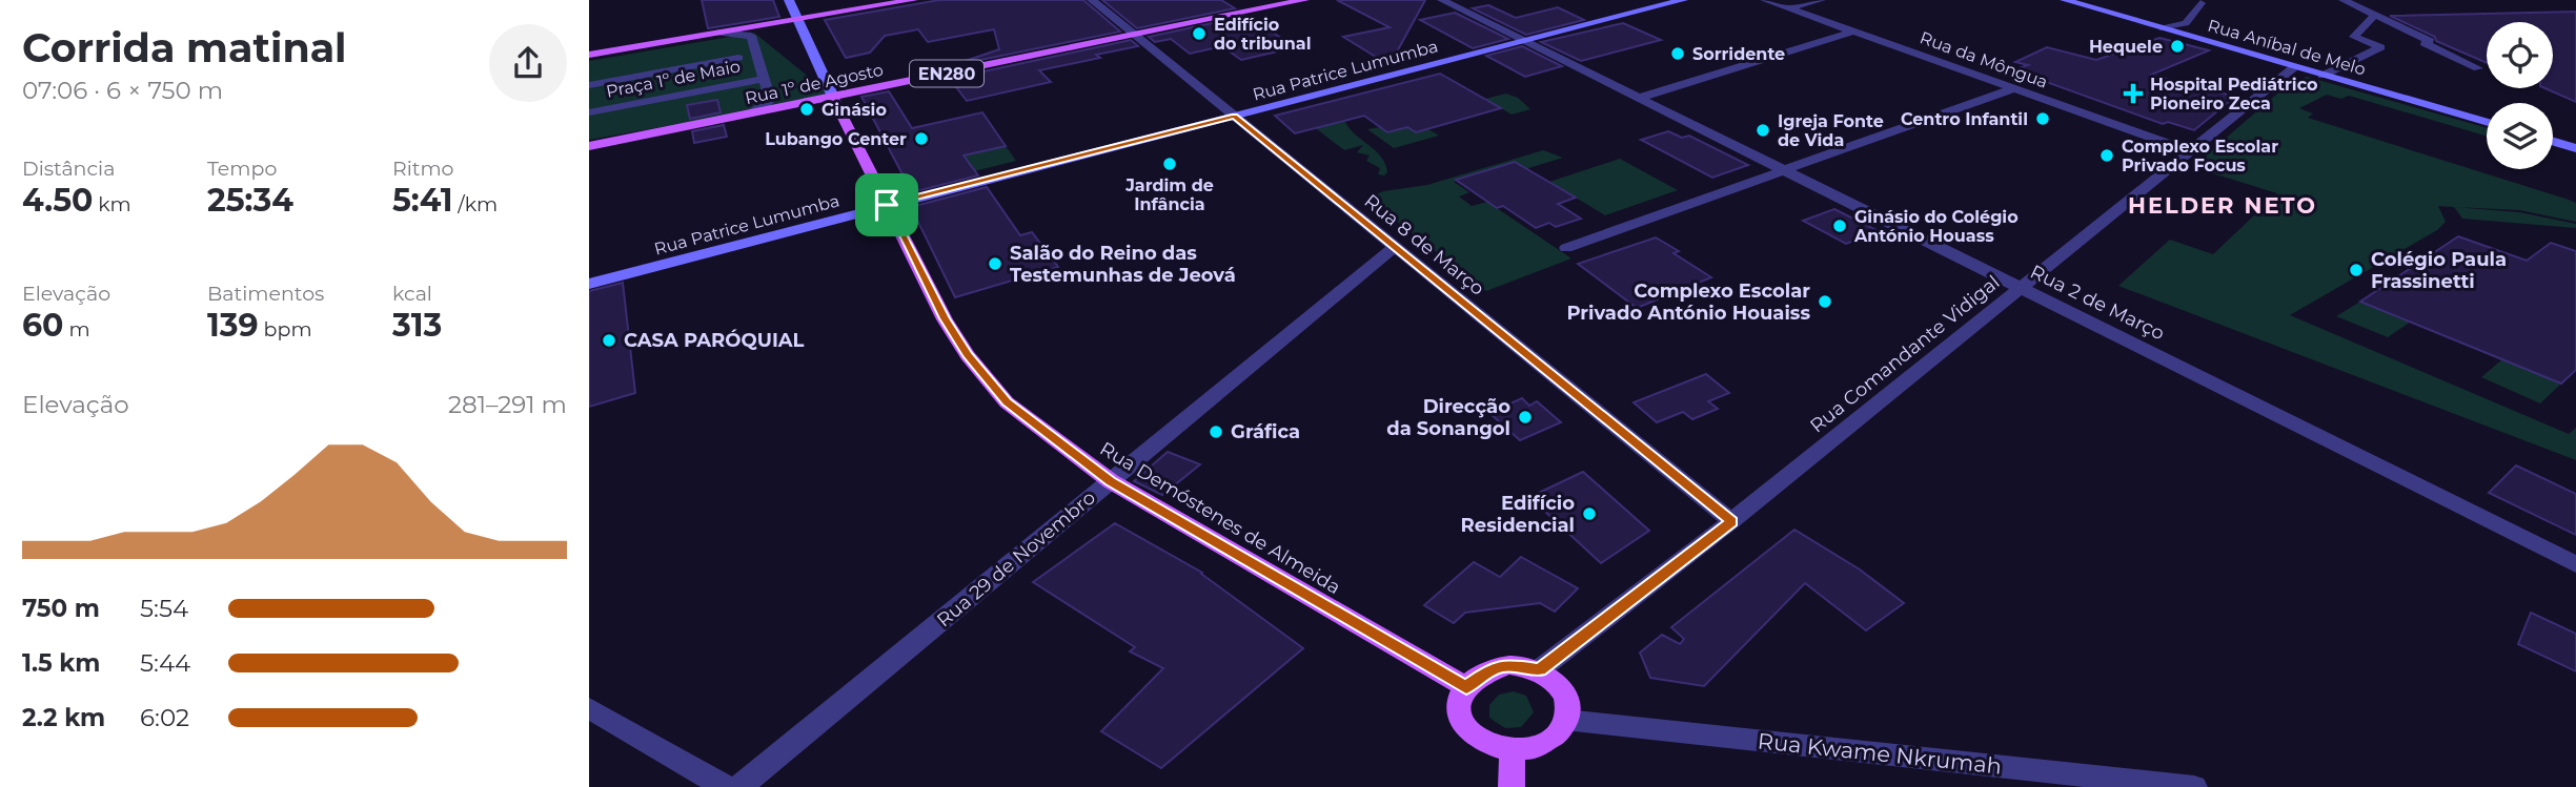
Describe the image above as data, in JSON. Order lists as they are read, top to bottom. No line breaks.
{"streets":{"main road":["EN280","Rua 1º de Agosto","Rua Demóstenes de Almeida"],"street":["Rua Aníbal de Melo","Rua da Môngua","Rua Patrice Lumumba","Praça 1º de Maio","Rua 8 de Março","Rua 2 de Março","Rua Comandante Vidigal","Rua 29 de Novembro","Rua Kwame Nkrumah"]},"crossings":[["Rua Aníbal de Melo","Rua Comandante Vidigal"],["Rua da Môngua","Rua Comandante Vidigal"],["Rua Patrice Lumumba","Rua 8 de Março"],["Rua Patrice Lumumba","Rua 2 de Março"],["Rua Patrice Lumumba","Rua Demóstenes de Almeida"],["Praça 1º de Maio","Rua 1º de Agosto"],["Rua 1º de Agosto","Rua 8 de Março"],["Rua 1º de Agosto","Rua Demóstenes de Almeida"],["Rua 8 de Março","Rua Comandante Vidigal"],["Rua 8 de Março","Rua 29 de Novembro"],["Rua 2 de Março","Rua Comandante Vidigal"],["Rua Comandante Vidigal","Rua Demóstenes de Almeida"],["Rua Comandante Vidigal","Rua Kwame Nkrumah"],["Rua Demóstenes de Almeida","Rua 29 de Novembro"],["Rua Demóstenes de Almeida","Rua Kwame Nkrumah"]],"districts":["HELDER NETO"],"places":{"other":["Edifício do tribunal","Hequele","Sorridente","Ginásio","Centro Infantil","Igreja Fonte de Vida","Lubango Center","Complexo Escolar Privado Focus","Jardim de Infância","Ginásio do Colégio António Houass","Salão do Reino das Testemunhas de Jeová","Colégio Paula Frassinetti","Complexo Escolar Privado António Houaiss","CASA PARÓQUIAL","Direcção da Sonangol","Gráfica","Edifício Residencial"],"health":["Hospital Pediátrico Pioneiro Zeca"]},"page":{"heading":["Corrida matinal","07:06 · 6 × 750 m"],"stats":[["Distância","4.50 km"],["Tempo","25:34"],["Ritmo","5:41 /km"],["Elevação","60 m"],["Batimentos","139 bpm"],["kcal","313"]],"chart":["Elevação","281–291 m"],"list":[{"name":"750 m","note":"5:54"},{"name":"1.5 km","note":"5:44"},{"name":"2.2 km","note":"6:02"}]}}
